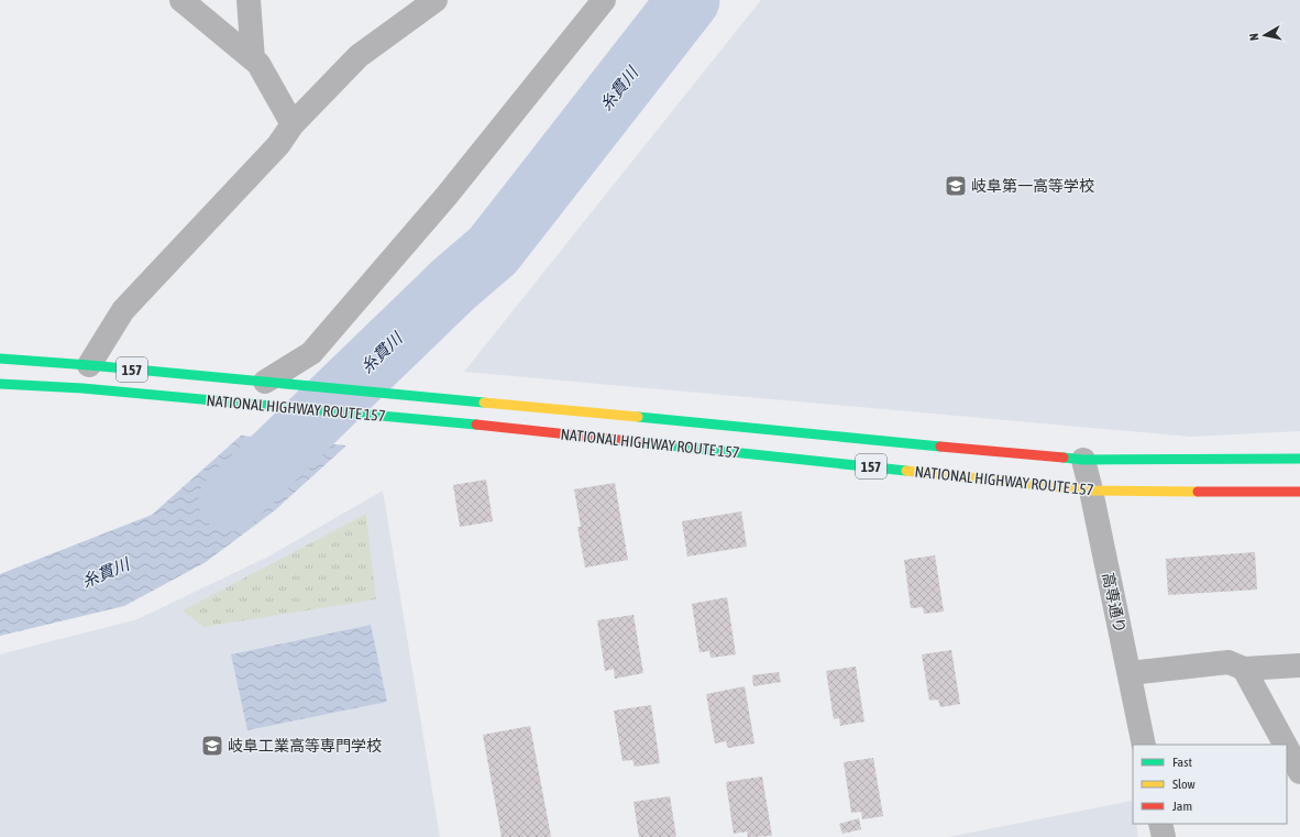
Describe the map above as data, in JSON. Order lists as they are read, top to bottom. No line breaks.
{"streets":{"highway":["157","NATIONAL HIGHWAY ROUTE 157"],"street":["高専通り"]},"crossings":[["NATIONAL HIGHWAY ROUTE 157","高専通り"]],"water":["糸貫川"],"places":{"school or university":["岐阜第一高等学校","岐阜工業高等専門学校"]},"legend":["Fast","Slow","Jam"],"north":"left"}
